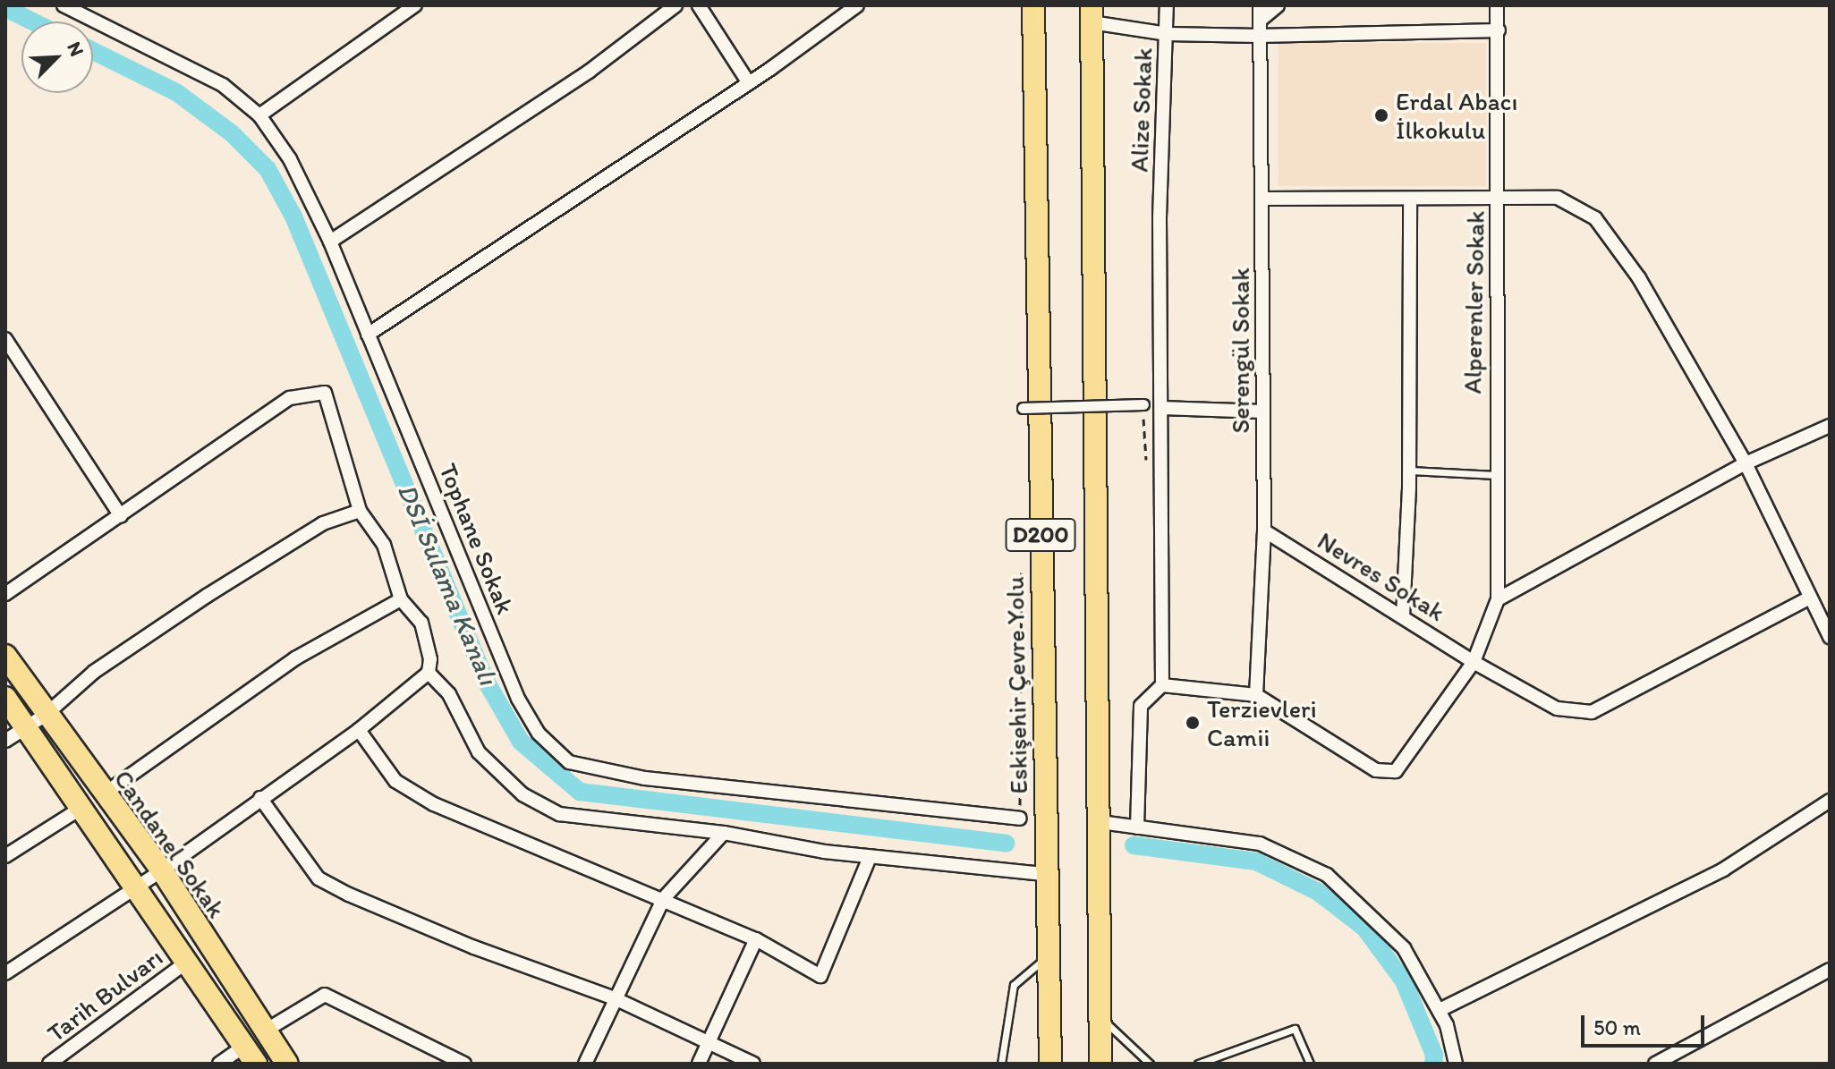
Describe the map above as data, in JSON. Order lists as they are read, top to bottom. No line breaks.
{"streets":{"main road":["D200","Eskişehir Çevre Yolu","Candanel Sokak"],"street":["Alize Sokak","Alperenler Sokak","Serengül Sokak","Tophane Sokak","Nevres Sokak","Tarih Bulvarı"]},"crossings":[["Serengül Sokak","Nevres Sokak"]],"water":["DSİ Sulama Kanalı"],"places":["Erdal Abacı İlkokulu","Terzievleri Camii"],"scale_bar":"50 m","north":"top right"}
